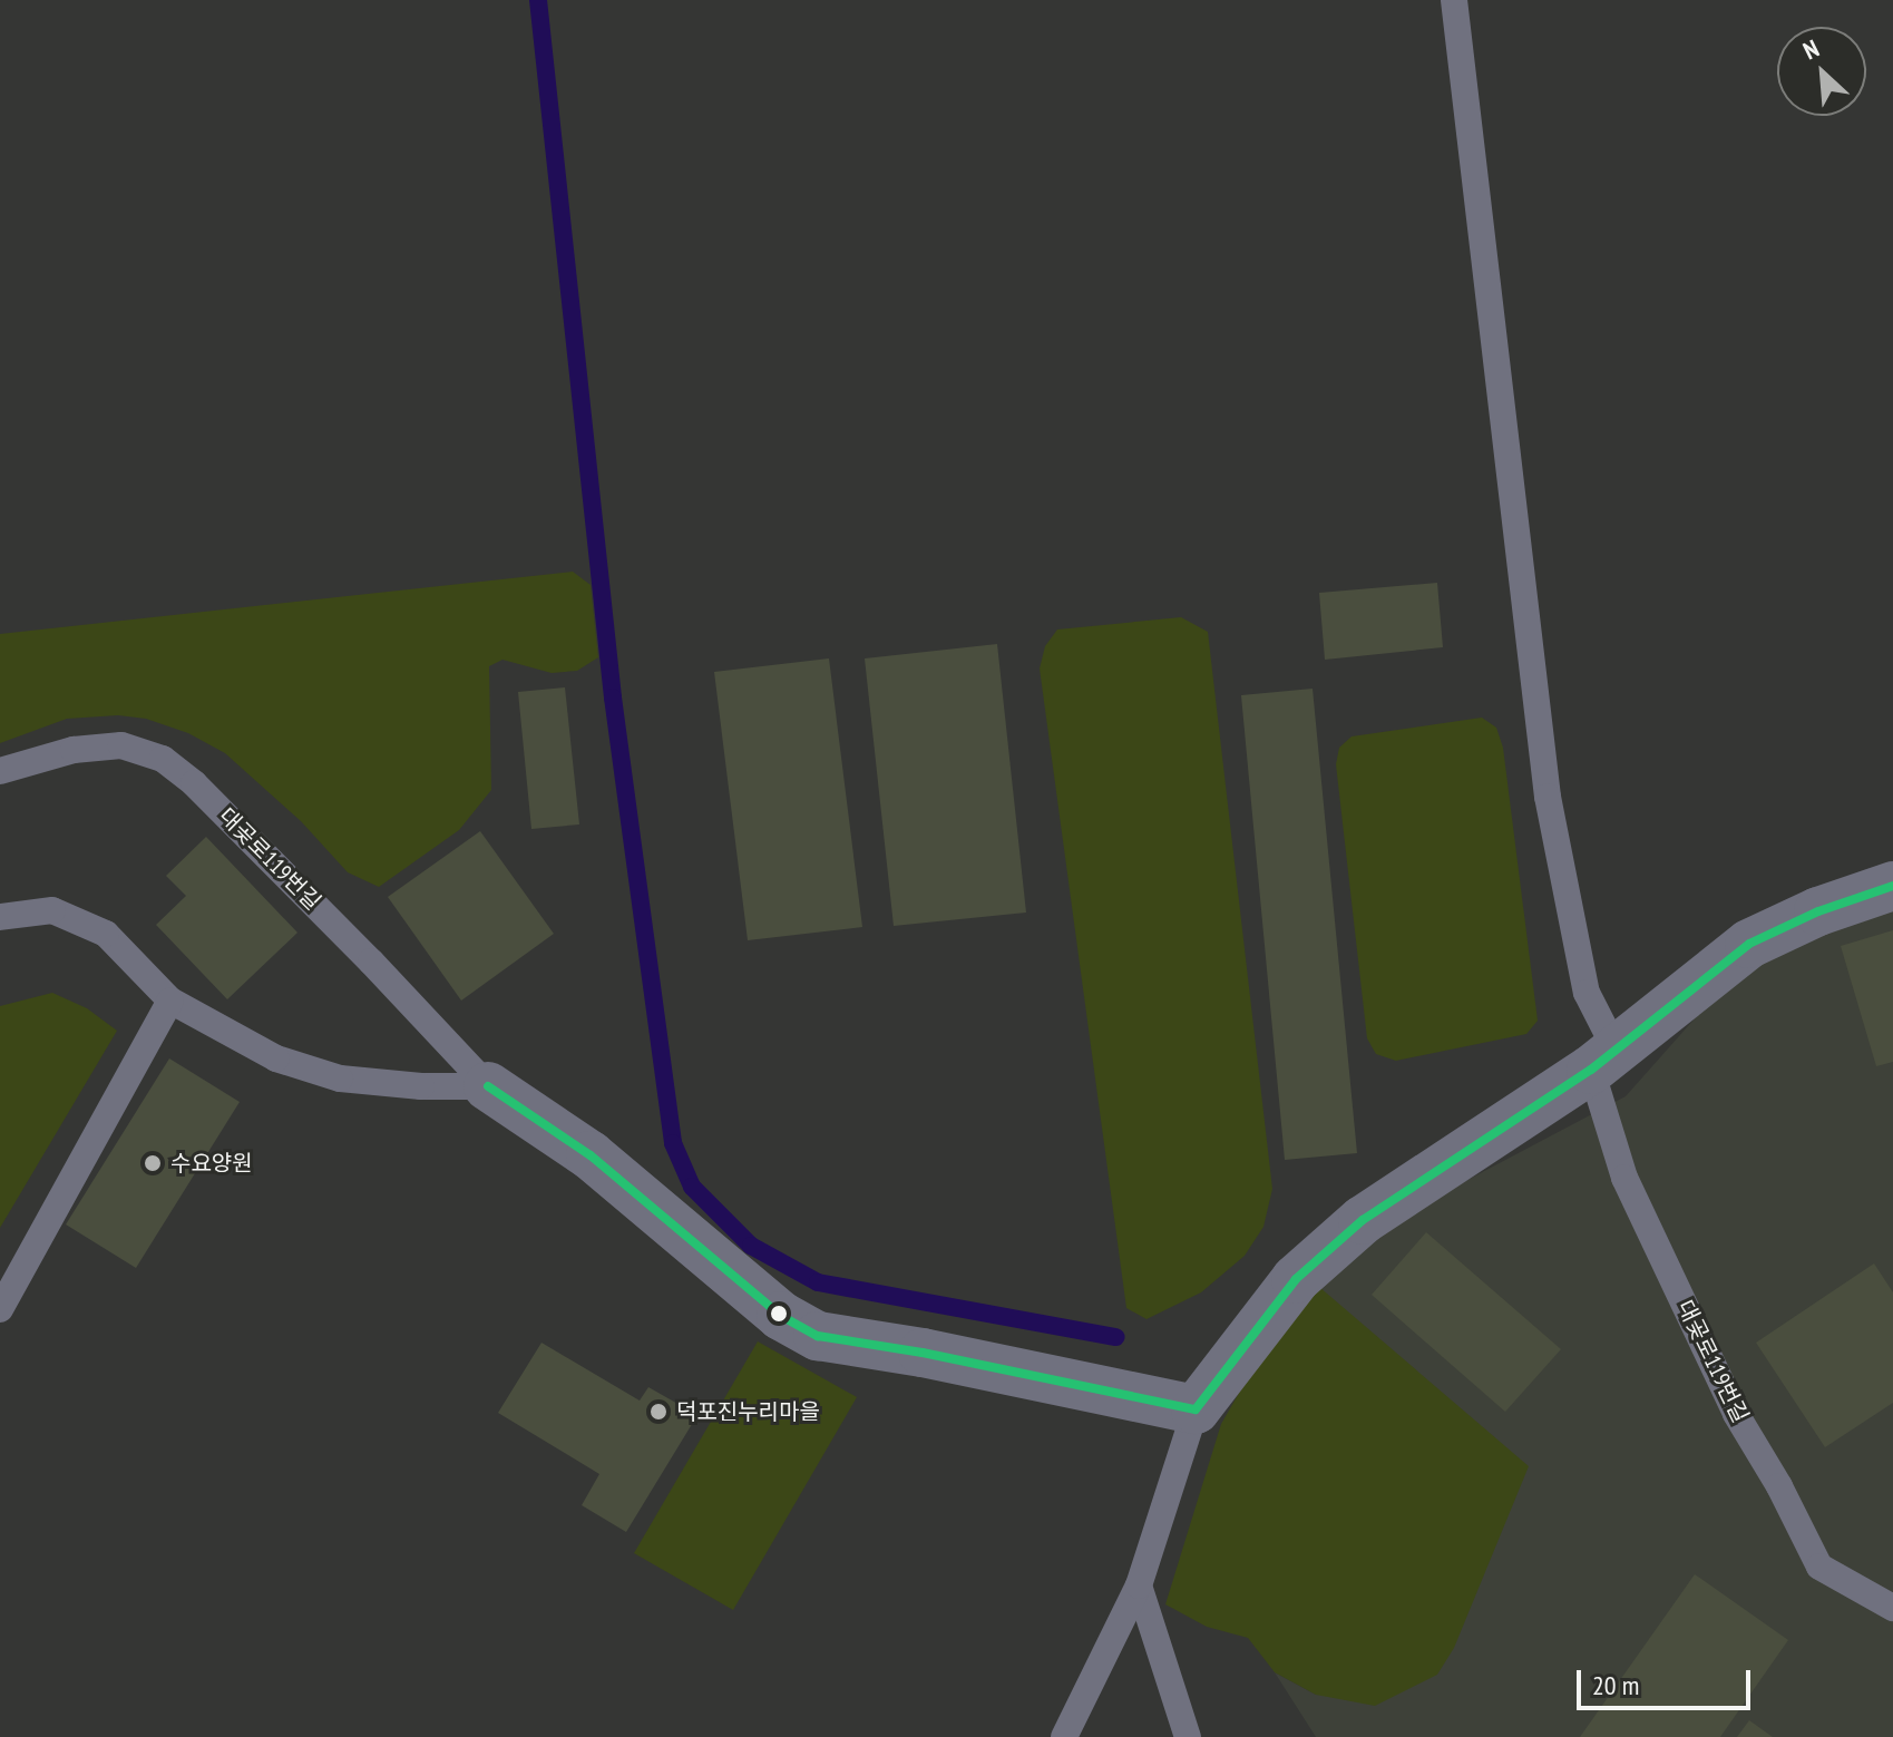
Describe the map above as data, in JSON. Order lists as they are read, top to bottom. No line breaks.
{"streets":{"street":["대곶로119번길"]},"places":["수요양원","덕포진누리마을"],"scale_bar":"20 m","north":"top left"}
